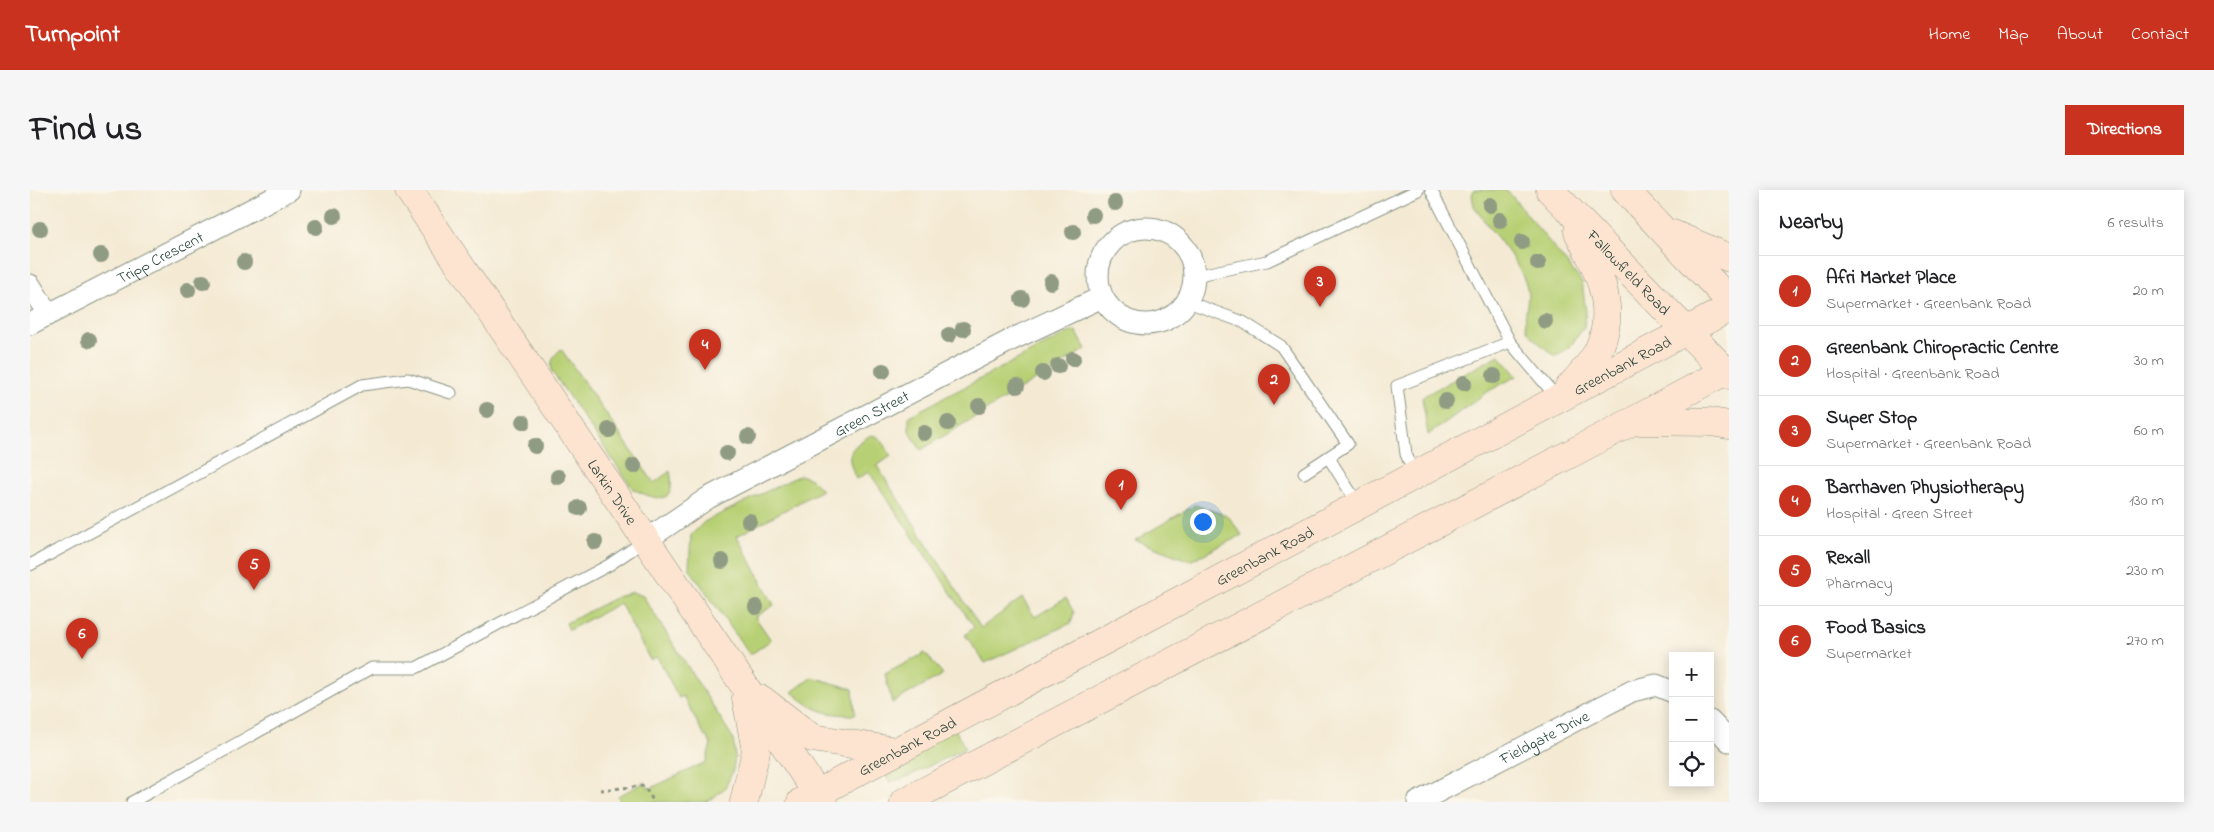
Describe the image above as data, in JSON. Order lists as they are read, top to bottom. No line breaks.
{"streets":{"main road":["Fallowfield Road","Greenbank Road","Larkin Drive"],"street":["Tripp Crescent","Green Street","Fieldgate Drive"]},"crossings":[["Fallowfield Road","Greenbank Road"],["Greenbank Road","Larkin Drive"],["Green Street","Larkin Drive"]],"page":{"header":"Turnpoint","nav":["Home","Map","About","Contact"],"title":"Find us","buttons":"Directions","heading":["Nearby","6 results"],"list":[{"mark":"1","name":"Afri Market Place","note":"Supermarket · Greenbank Road","value":"20 m"},{"mark":"2","name":"Greenbank Chiropractic Centre","note":"Hospital · Greenbank Road","value":"30 m"},{"mark":"3","name":"Super Stop","note":"Supermarket · Greenbank Road","value":"60 m"},{"mark":"4","name":"Barrhaven Physiotherapy","note":"Hospital · Green Street","value":"130 m"},{"mark":"5","name":"Rexall","note":"Pharmacy","value":"230 m"},{"mark":"6","name":"Food Basics","note":"Supermarket","value":"270 m"}],"pins":["3","4","2","1","5","6"],"map_buttons":["+","−"]}}
